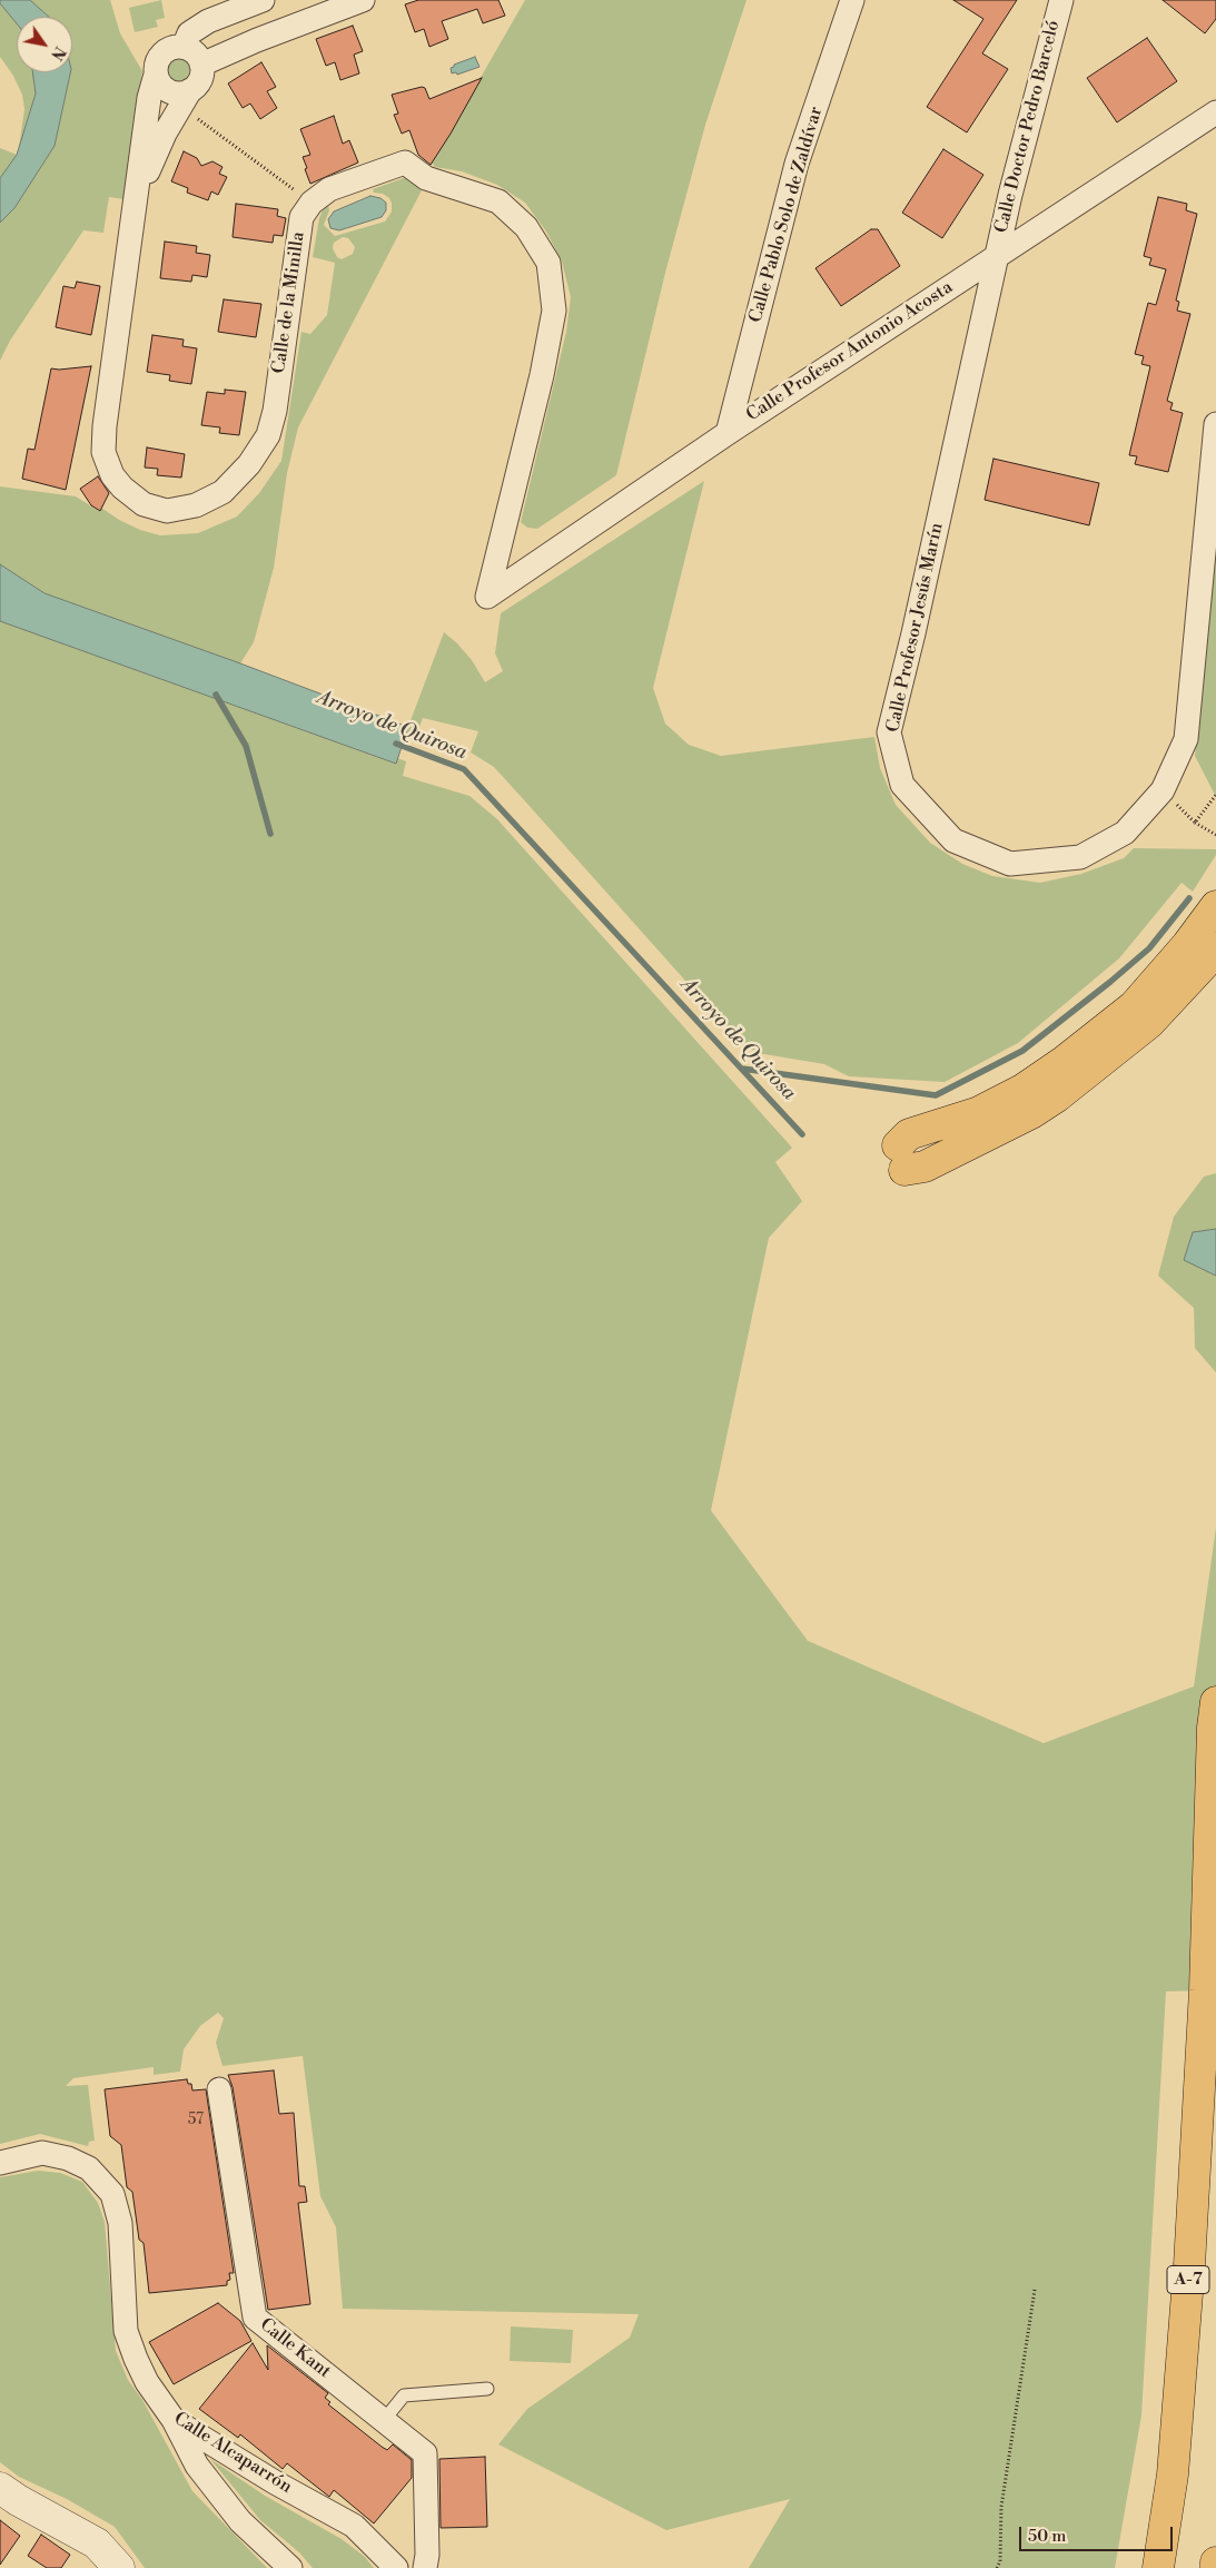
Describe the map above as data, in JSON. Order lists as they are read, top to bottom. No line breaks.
{"streets":{"main road":["A-7"],"street":["Calle Doctor Pedro Barceló","Calle Pablo Solo de Zaldívar","Calle de la Minilla","Calle Profesor Antonio Acosta","Calle Profesor Jesús Marín","Calle Kant","Calle Alcaparrón"]},"crossings":[["Calle Doctor Pedro Barceló","Calle Profesor Antonio Acosta"],["Calle Doctor Pedro Barceló","Calle Profesor Jesús Marín"],["Calle Pablo Solo de Zaldívar","Calle Profesor Antonio Acosta"],["Calle de la Minilla","Calle Profesor Antonio Acosta"],["Calle Profesor Antonio Acosta","Calle Profesor Jesús Marín"]],"water":["Arroyo de Quirosa"],"house_numbers":["57"],"scale_bar":"50 m","north":"bottom right"}
